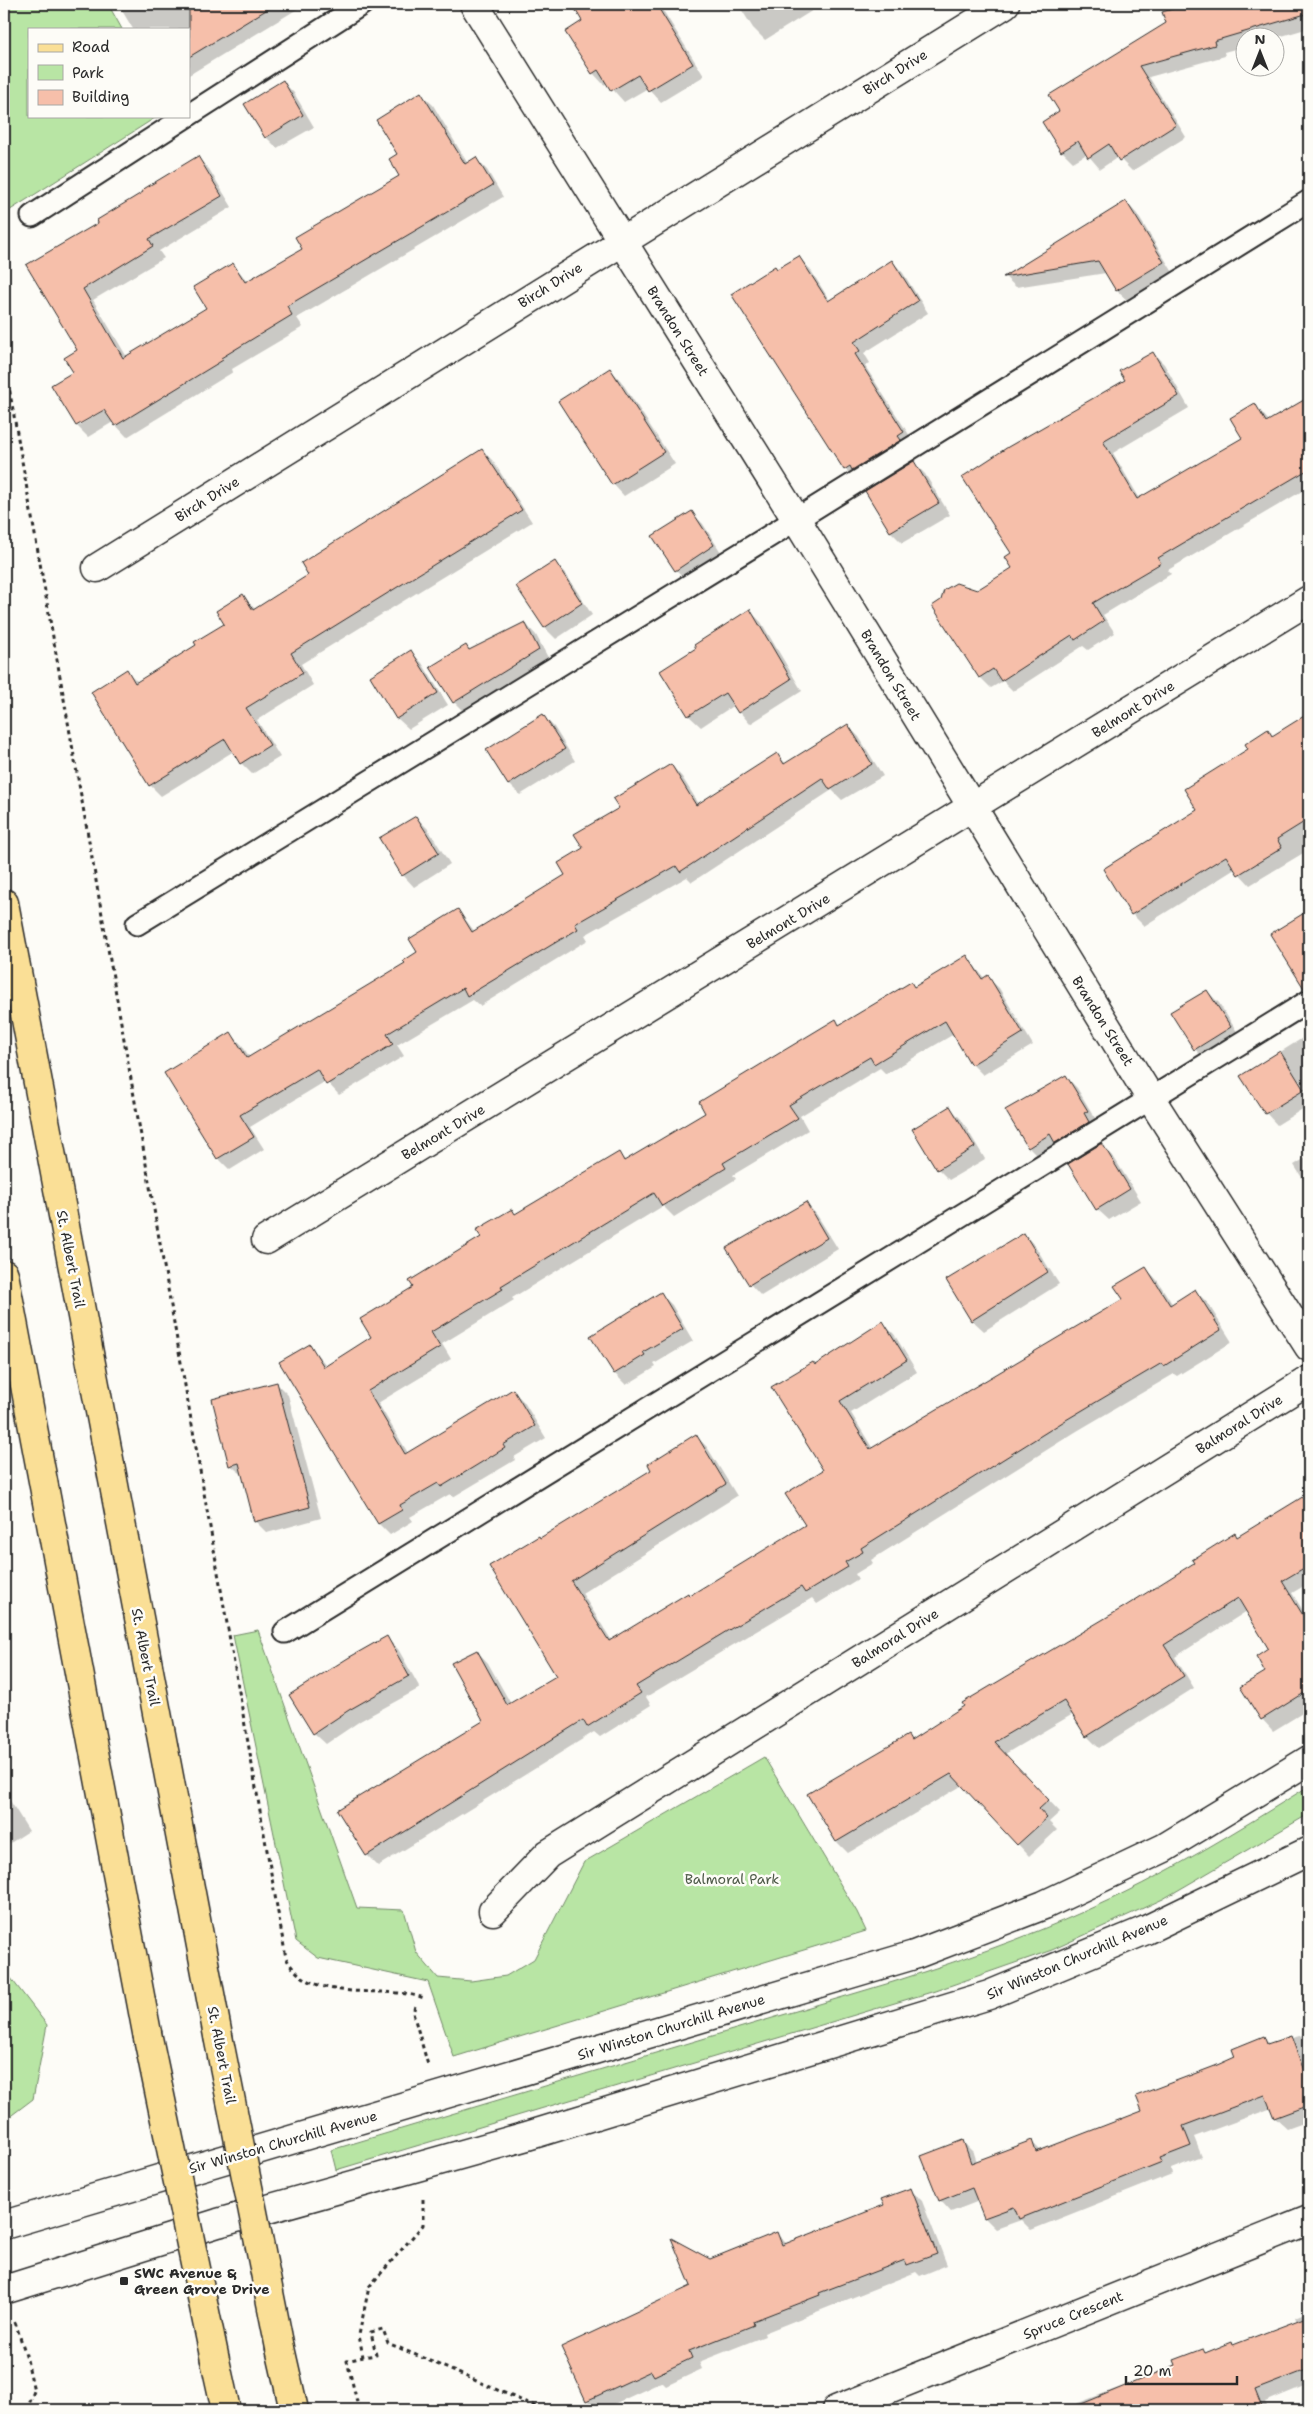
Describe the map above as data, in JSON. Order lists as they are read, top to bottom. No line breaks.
{"streets":{"main road":["St. Albert Trail"],"street":["Birch Drive","Brandon Street","Belmont Drive","Balmoral Drive","Sir Winston Churchill Avenue","Spruce Crescent"]},"crossings":[["Birch Drive","Brandon Street"],["Brandon Street","Belmont Drive"]],"parks":["Balmoral Park"],"places":{"transit":["SWC Avenue & Green Grove Drive"]},"legend":["Road","Park","Building"],"scale_bar":"20 m","north":"top"}
